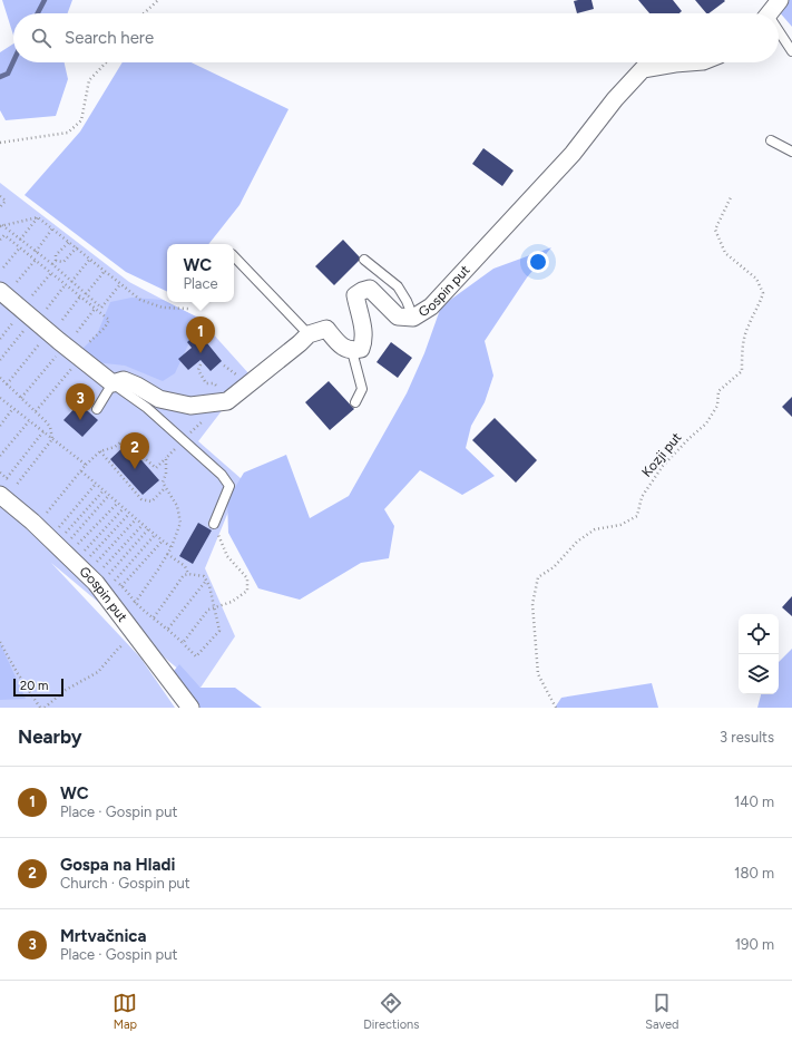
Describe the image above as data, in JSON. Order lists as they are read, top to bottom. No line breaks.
{"streets":{"street":["Gospin put"],"path":["Kozji put"]},"scale_bar":"20 m","page":{"search":"Search here","popup":["WC","Place"],"pins":["1","3","2"],"scale":"20 m","heading":["Nearby","3 results"],"list":[{"mark":"1","name":"WC","note":"Place · Gospin put","value":"140 m"},{"mark":"2","name":"Gospa na Hladi","note":"Church · Gospin put","value":"180 m"},{"mark":"3","name":"Mrtvačnica","note":"Place · Gospin put","value":"190 m"}],"nav":["Map","Directions","Saved"]}}
